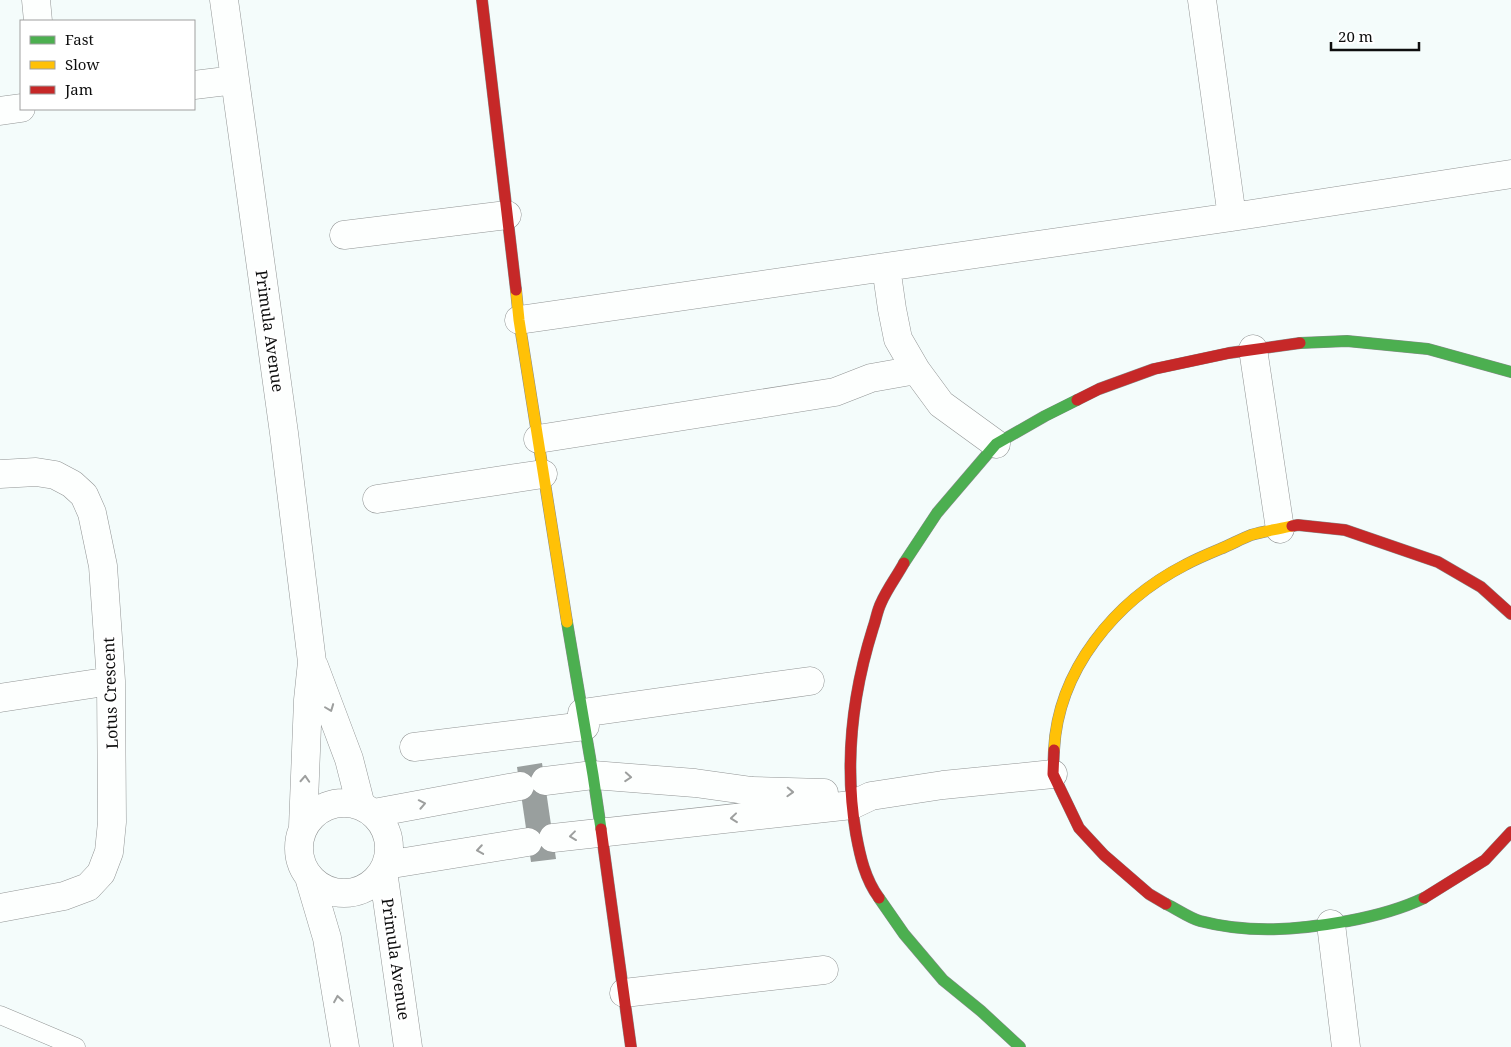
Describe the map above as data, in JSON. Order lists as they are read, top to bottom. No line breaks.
{"streets":{"street":["Primula Avenue","Lotus Crescent"]},"legend":["Fast","Slow","Jam"],"scale_bar":"20 m"}
